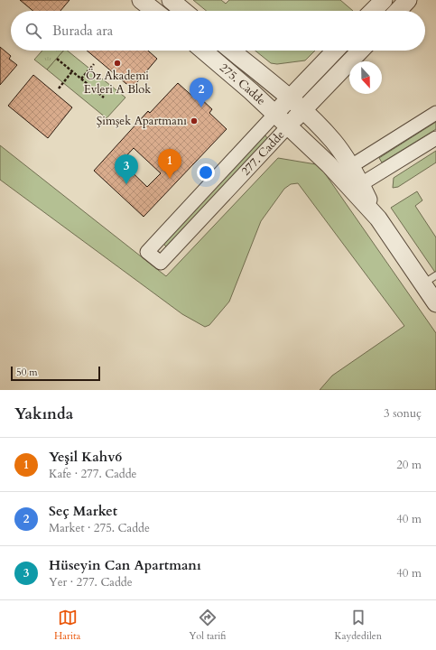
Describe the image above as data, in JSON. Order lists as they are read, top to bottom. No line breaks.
{"streets":{"street":["275. Cadde","277. Cadde"]},"crossings":[["275. Cadde","277. Cadde"]],"places":["Öz Akademi Evleri A Blok","Şimşek Apartmanı"],"scale_bar":"50 m","north":"bottom","page":{"search":"Burada ara","pins":["2","1","3"],"scale":"50 m","heading":["Yakında","3 sonuç"],"list":[{"mark":"1","name":"Yeşil Kahv6","note":"Kafe · 277. Cadde","value":"20 m"},{"mark":"2","name":"Seç Market","note":"Market · 275. Cadde","value":"40 m"},{"mark":"3","name":"Hüseyin Can Apartmanı","note":"Yer · 277. Cadde","value":"40 m"}],"nav":["Harita","Yol tarifi","Kaydedilen"]}}
